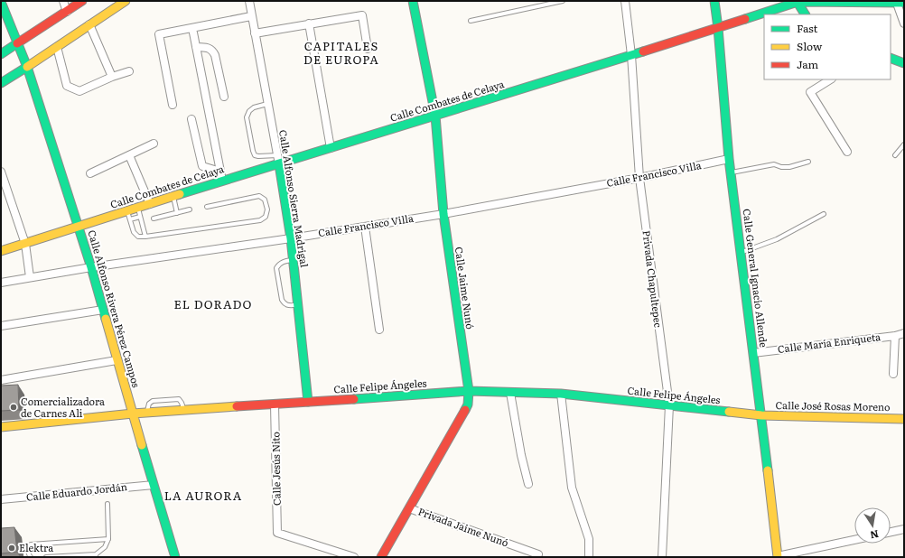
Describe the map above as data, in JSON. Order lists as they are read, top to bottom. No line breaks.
{"streets":{"main road":["Calle Combates de Celaya","Calle Alfonso Sierra Madrigal","Calle General Ignacio Allende","Calle Jaime Nunó","Calle Alfonso Rivera Pérez Campos","Calle Felipe Ángeles","Calle José Rosas Moreno"],"street":["Calle Francisco Villa","Privada Chapultepec","Calle María Enriqueta","Calle Jesús Nito","Calle Eduardo Jordán","Privada Jaime Nunó"]},"crossings":[["Calle Combates de Celaya","Calle Alfonso Sierra Madrigal"],["Calle Combates de Celaya","Calle General Ignacio Allende"],["Calle Combates de Celaya","Privada Chapultepec"],["Calle Combates de Celaya","Calle Jaime Nunó"],["Calle Combates de Celaya","Calle Alfonso Rivera Pérez Campos"],["Calle Francisco Villa","Calle Alfonso Sierra Madrigal"],["Calle Francisco Villa","Calle General Ignacio Allende"],["Calle Francisco Villa","Privada Chapultepec"],["Calle Francisco Villa","Calle Jaime Nunó"],["Calle Francisco Villa","Calle Alfonso Rivera Pérez Campos"],["Calle Alfonso Sierra Madrigal","Calle Felipe Ángeles"],["Calle General Ignacio Allende","Calle María Enriqueta"],["Calle General Ignacio Allende","Calle Felipe Ángeles"],["Calle General Ignacio Allende","Calle José Rosas Moreno"],["Privada Chapultepec","Calle Felipe Ángeles"],["Calle Jaime Nunó","Calle Felipe Ángeles"],["Calle Jaime Nunó","Privada Jaime Nunó"],["Calle Alfonso Rivera Pérez Campos","Calle Felipe Ángeles"],["Calle Alfonso Rivera Pérez Campos","Calle Eduardo Jordán"],["Calle Felipe Ángeles","Calle José Rosas Moreno"],["Calle Felipe Ángeles","Calle Jesús Nito"]],"districts":["CAPITALES DE EUROPA","EL DORADO","LA AURORA"],"places":["Comercializadora de Carnes Ali","Elektra"],"legend":["Fast","Slow","Jam"],"north":"bottom"}
